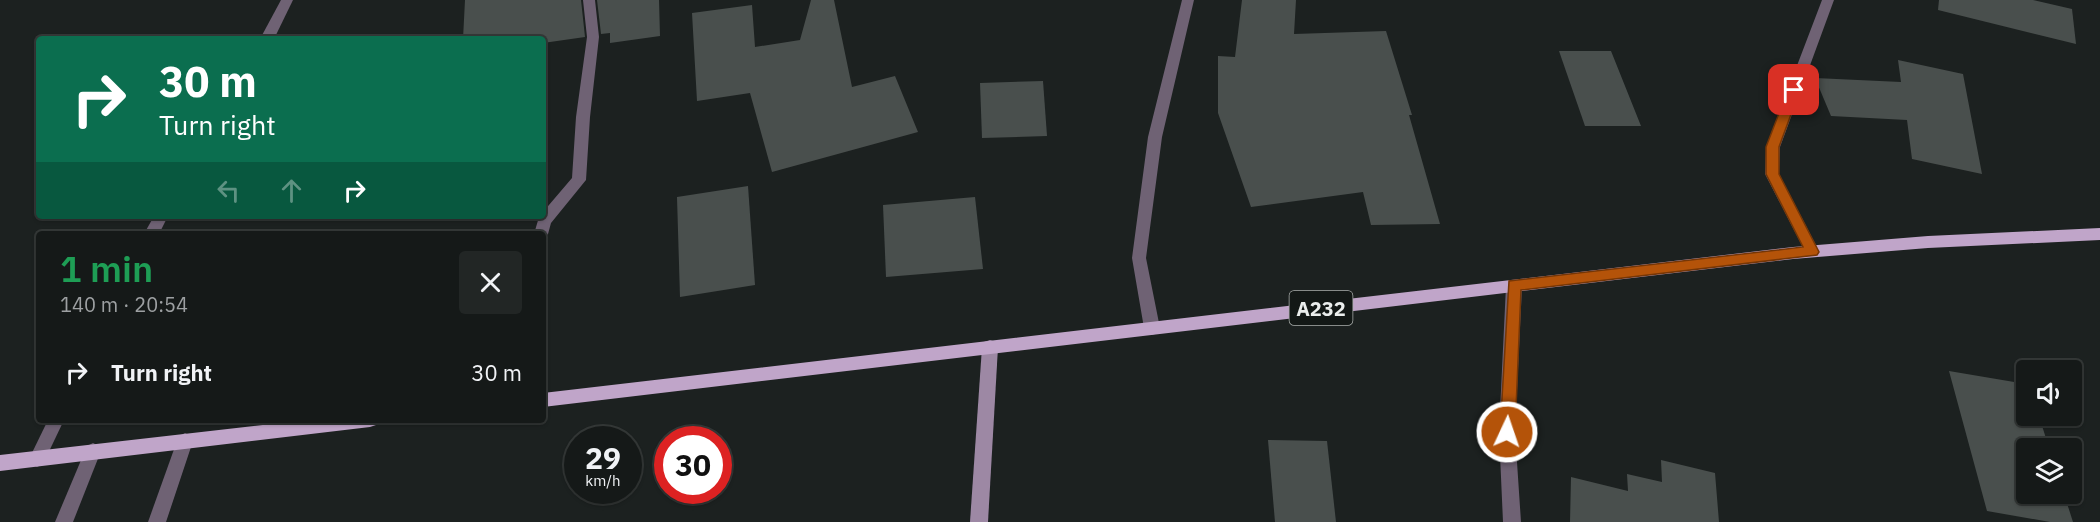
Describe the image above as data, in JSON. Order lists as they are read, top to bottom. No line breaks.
{"streets":{"main road":["A232"]},"page":{"turn":["30 m","Turn right"],"heading":["1 min","140 m · 20:54"],"list":[{"name":"Turn right","value":"30 m"}],"speed":"29 km/h","limit":"30"}}
